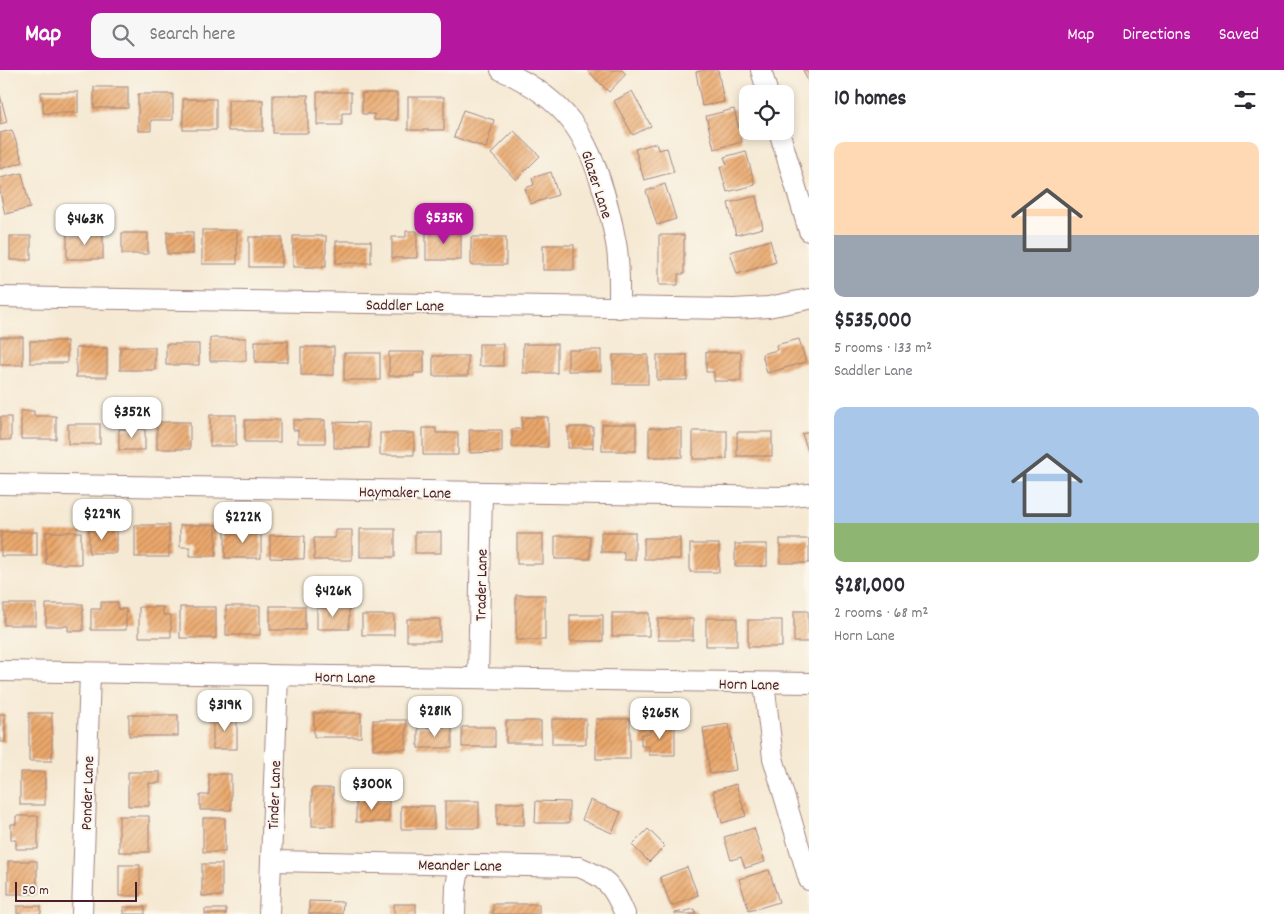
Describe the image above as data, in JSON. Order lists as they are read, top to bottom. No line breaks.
{"streets":{"street":["Glazer Lane","Saddler Lane","Haymaker Lane","Trader Lane","Horn Lane","Ponder Lane","Tinder Lane","Meander Lane"]},"crossings":[["Glazer Lane","Saddler Lane"],["Haymaker Lane","Trader Lane"],["Trader Lane","Horn Lane"],["Horn Lane","Ponder Lane"],["Horn Lane","Tinder Lane"],["Tinder Lane","Meander Lane"]],"scale_bar":"50 m","page":{"header":"Map","search":"Search here","nav":["Map","Directions","Saved"],"heading":"10 homes","list":[{"name":"$535,000","note":"5 rooms · 133 m² · Saddler Lane"},{"name":"$281,000","note":"2 rooms · 68 m² · Horn Lane"}],"price":["$535K","$463K","$352K","$229K","$222K","$426K","$319K","$281K","$265K","$300K"],"scale":"50 m"}}
